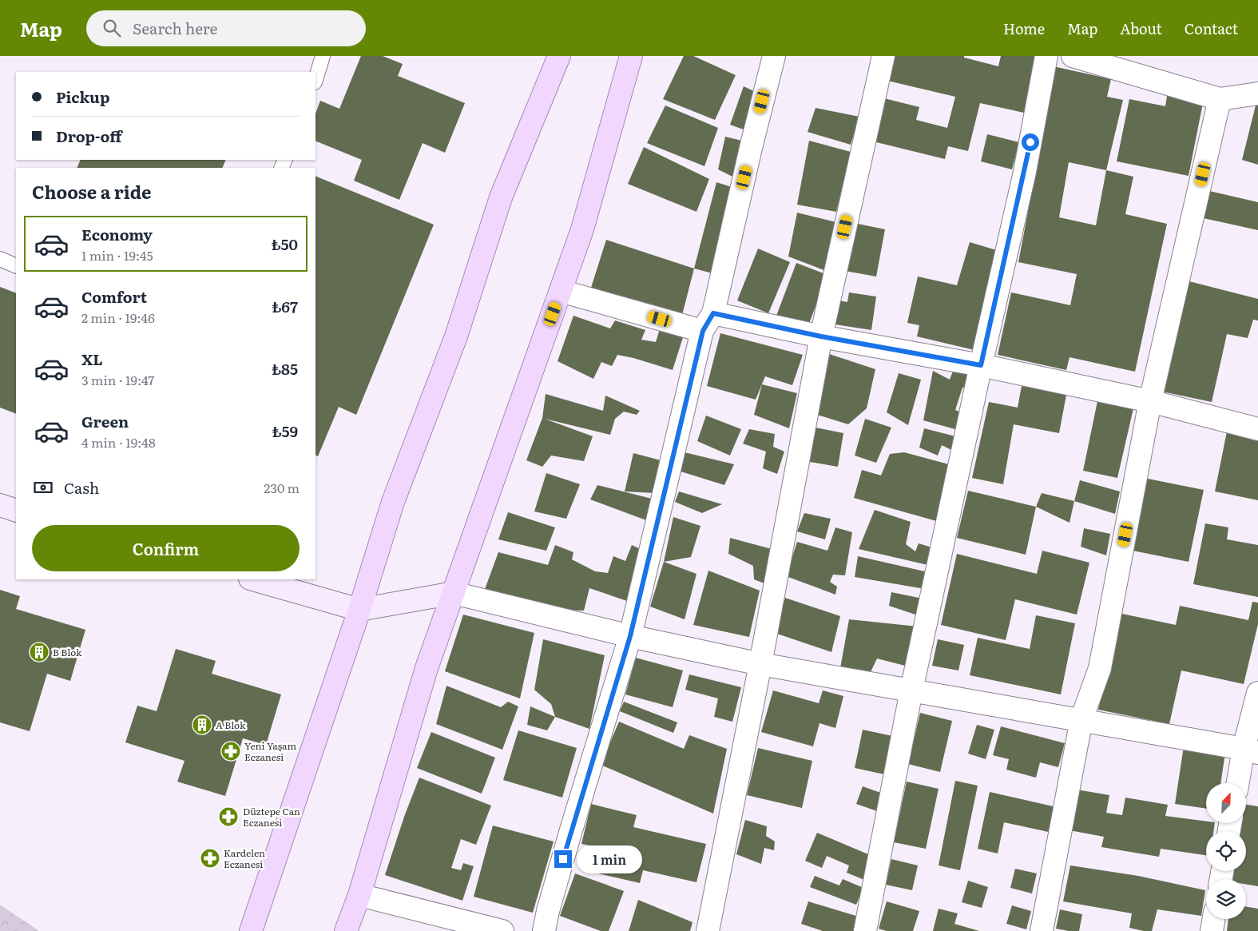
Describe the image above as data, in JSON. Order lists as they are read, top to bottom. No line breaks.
{"places":{"building":["B Blok","A Blok"],"pharmacy":["Yeni Yaşam Eczanesi","Düztepe Can Eczanesi","Kardelen Eczanesi"]},"north":"top right","page":{"header":"Map","search":"Search here","nav":["Home","Map","About","Contact"],"banner":["Pickup","Drop-off"],"heading":"Choose a ride","list":[{"name":"Economy","note":"1 min · 19:45","value":"₺50"},{"name":"Comfort","note":"2 min · 19:46","value":"₺67"},{"name":"XL","note":"3 min · 19:47","value":"₺85"},{"name":"Green","note":"4 min · 19:48","value":"₺59"}],"pay":["Cash","230 m"],"buttons":"Confirm","bubble":"1 min"}}
